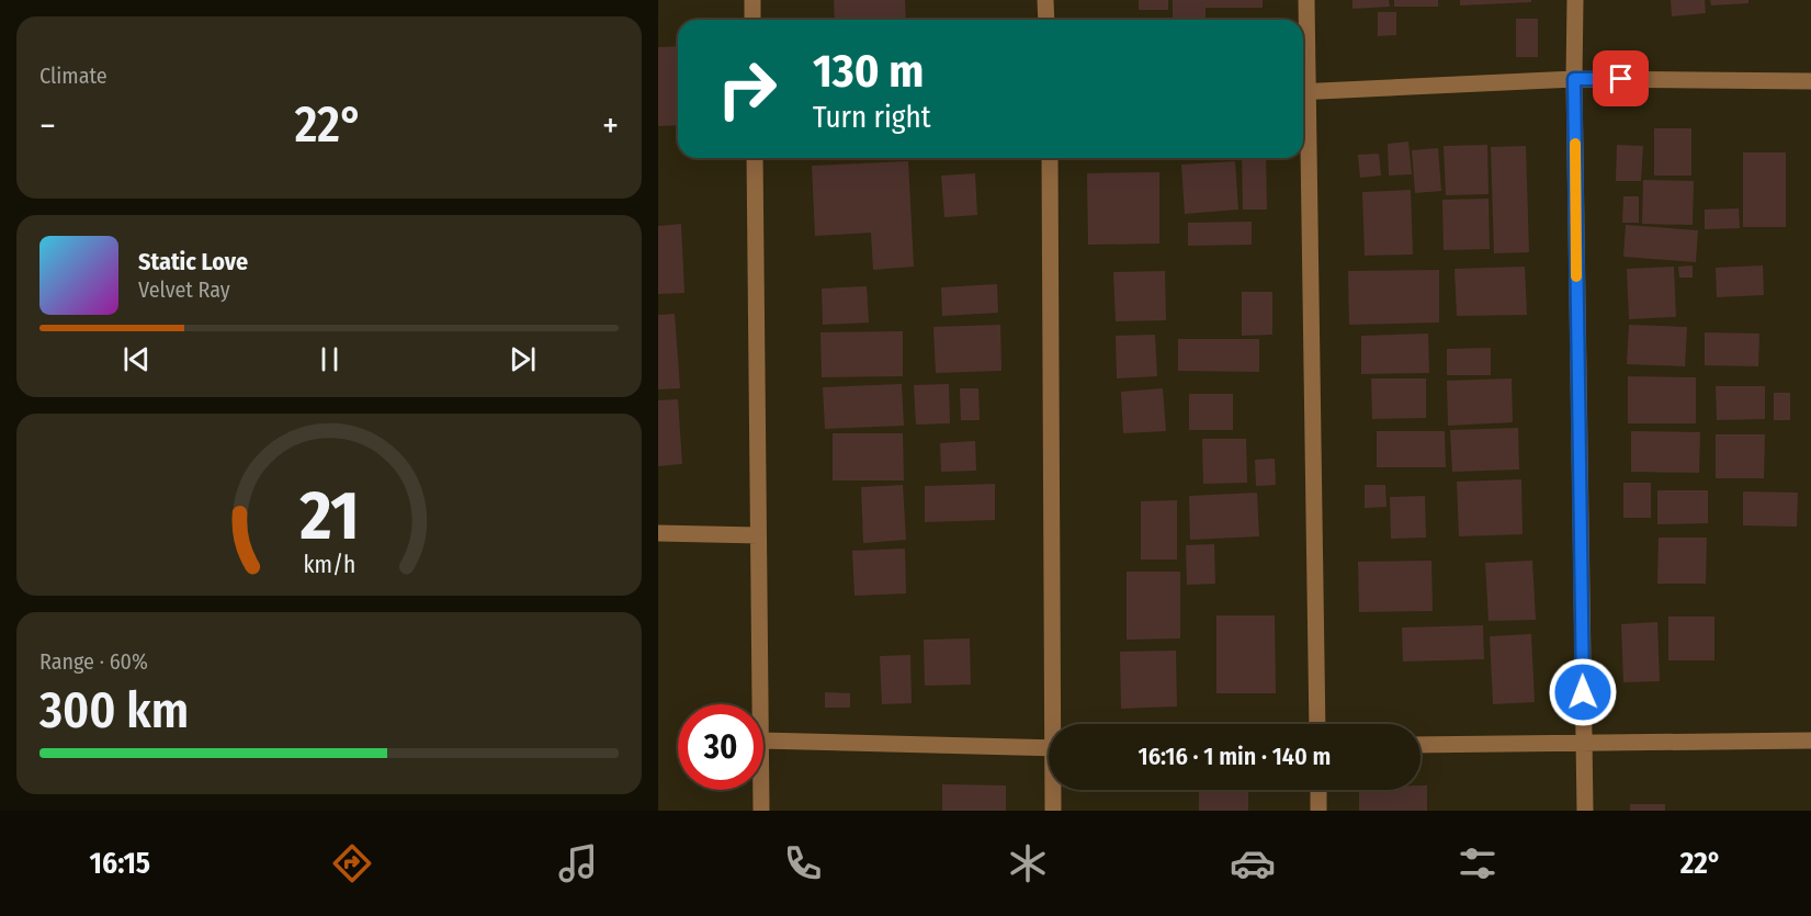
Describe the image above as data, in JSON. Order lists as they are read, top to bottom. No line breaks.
{"page":{"tile":["Climate",["Range · 60%","300 km"]],"turn":["130 m","Turn right"],"heat":["−","22°","+"],"song":["Static Love","Velvet Ray"],"limit":"30","trip":"16:16 · 1 min · 140 m","tabs":["16:15","22°"],"gauge":["21","km/h"]}}
